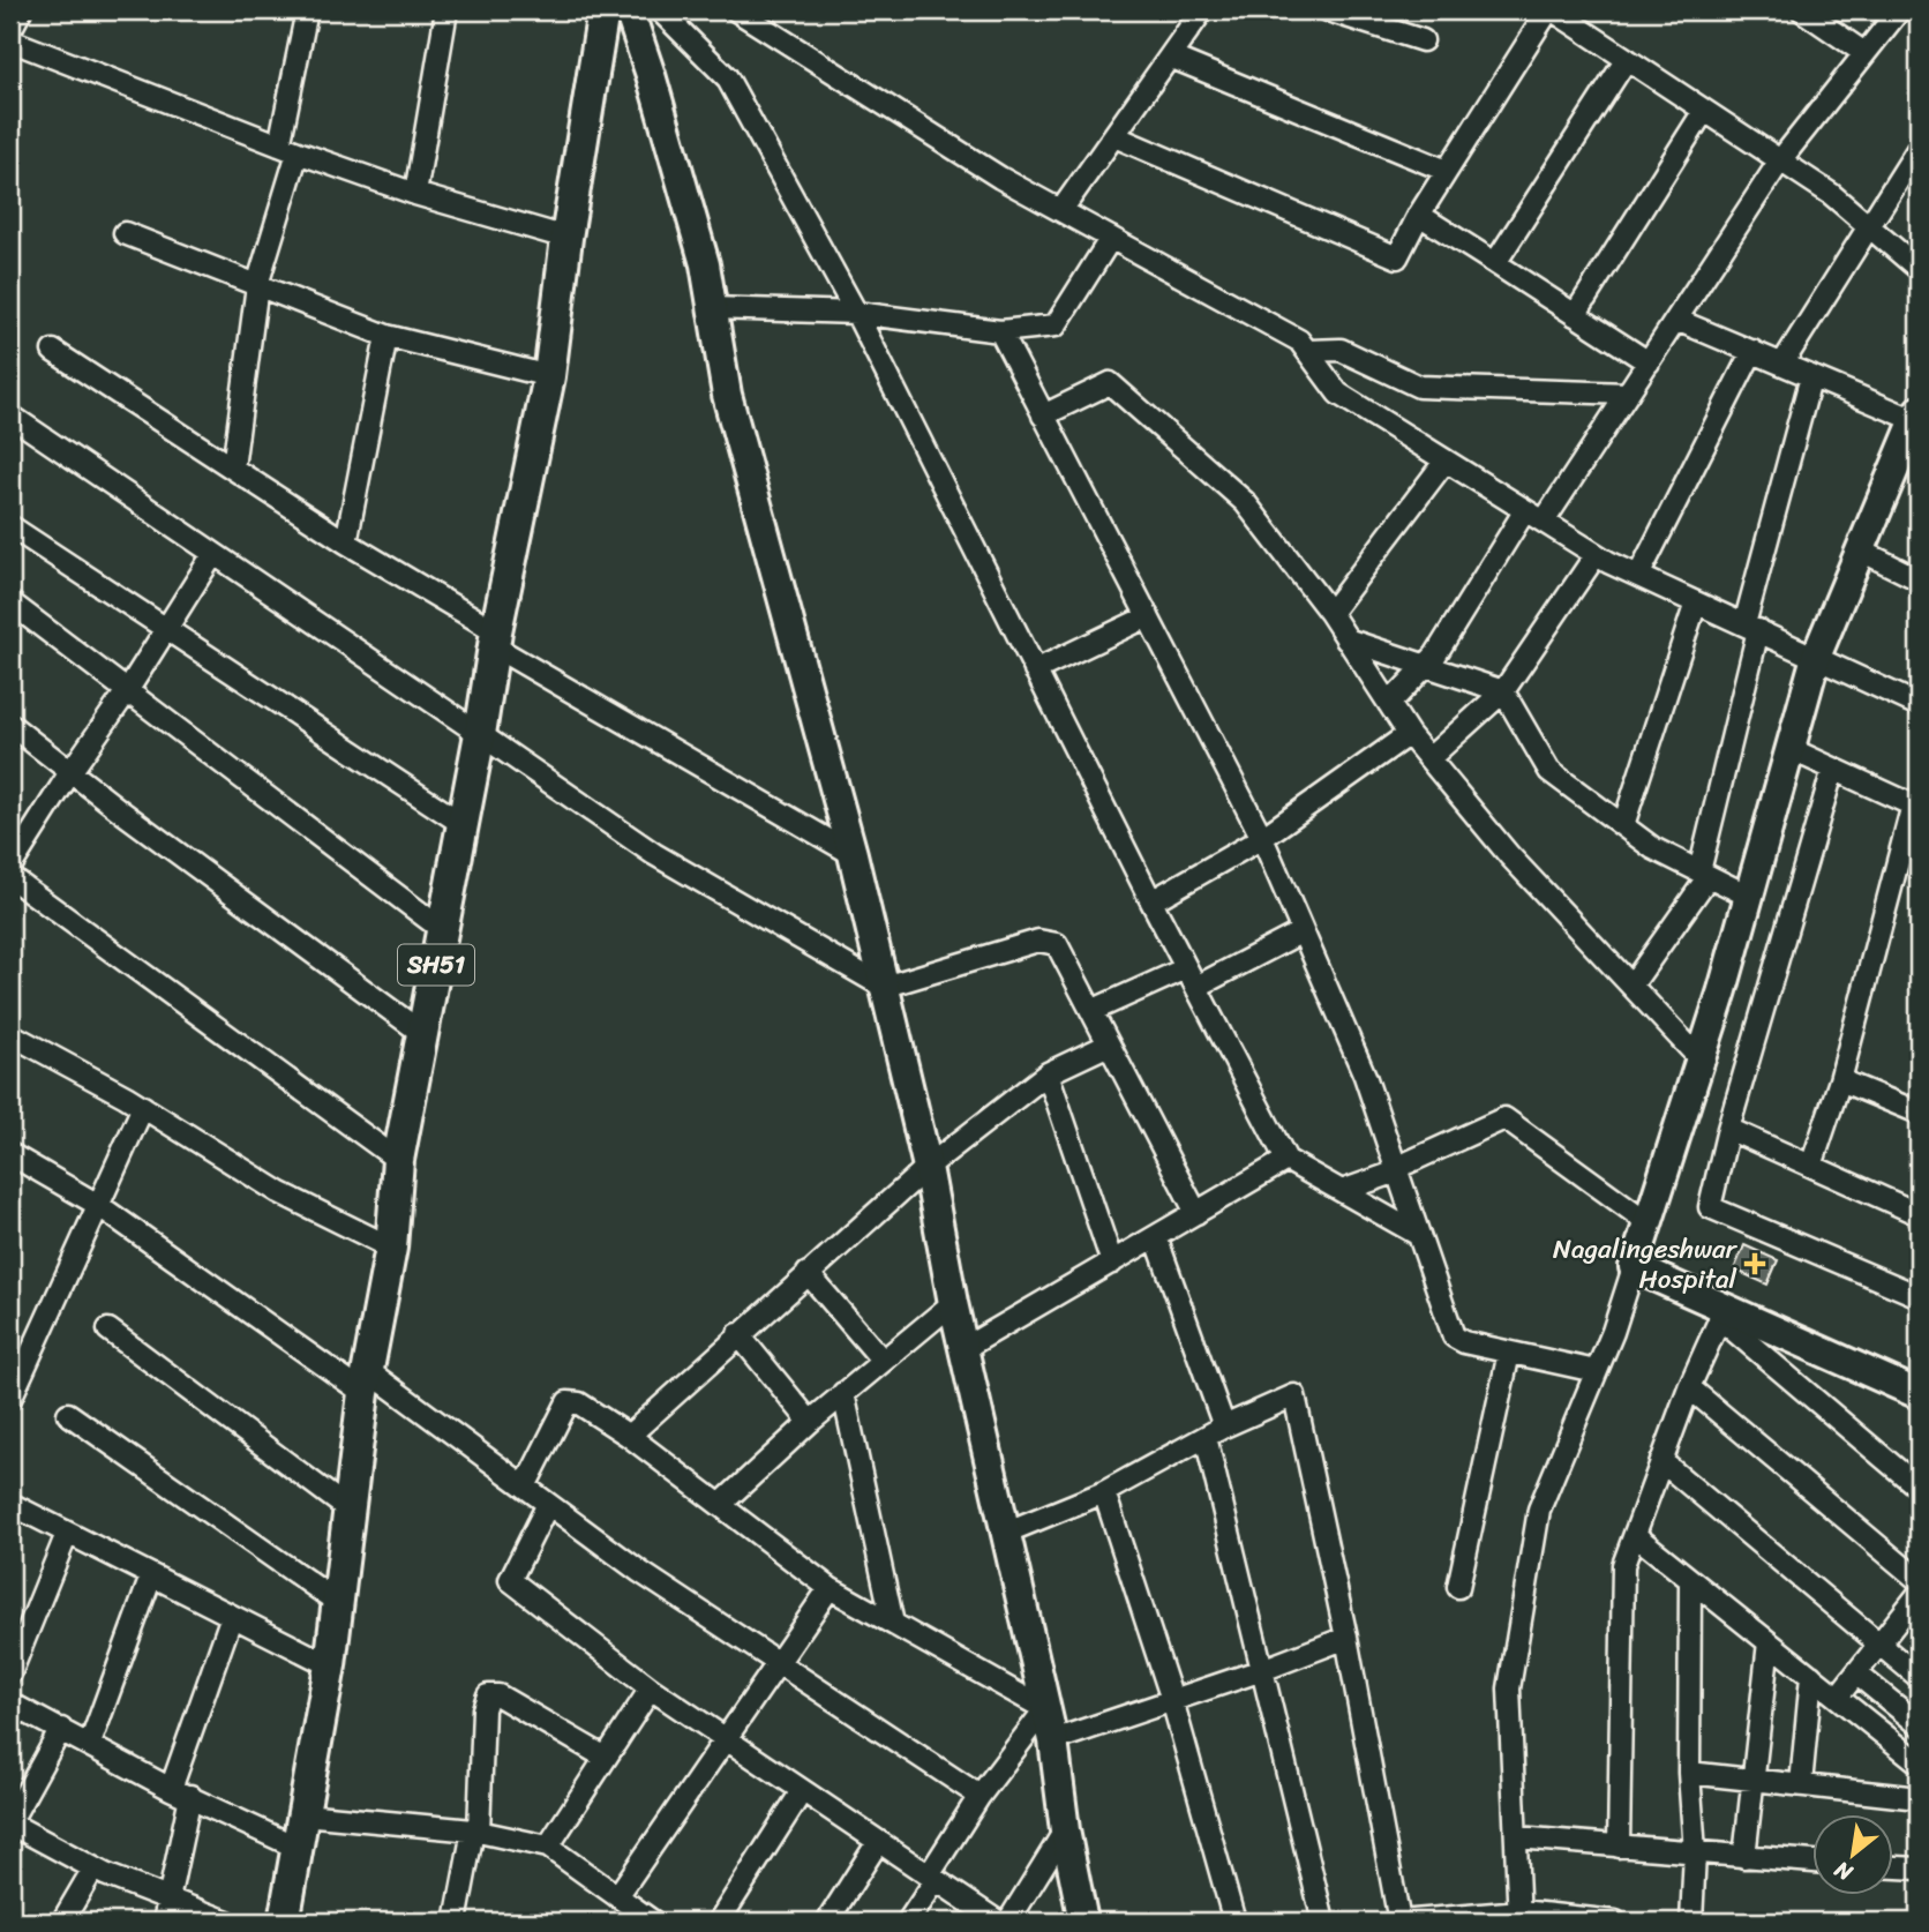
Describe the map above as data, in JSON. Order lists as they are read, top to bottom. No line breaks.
{"streets":{"main road":["SH51"]},"places":{"health":["Nagalingeshwar Hospital"]},"north":"bottom left"}
